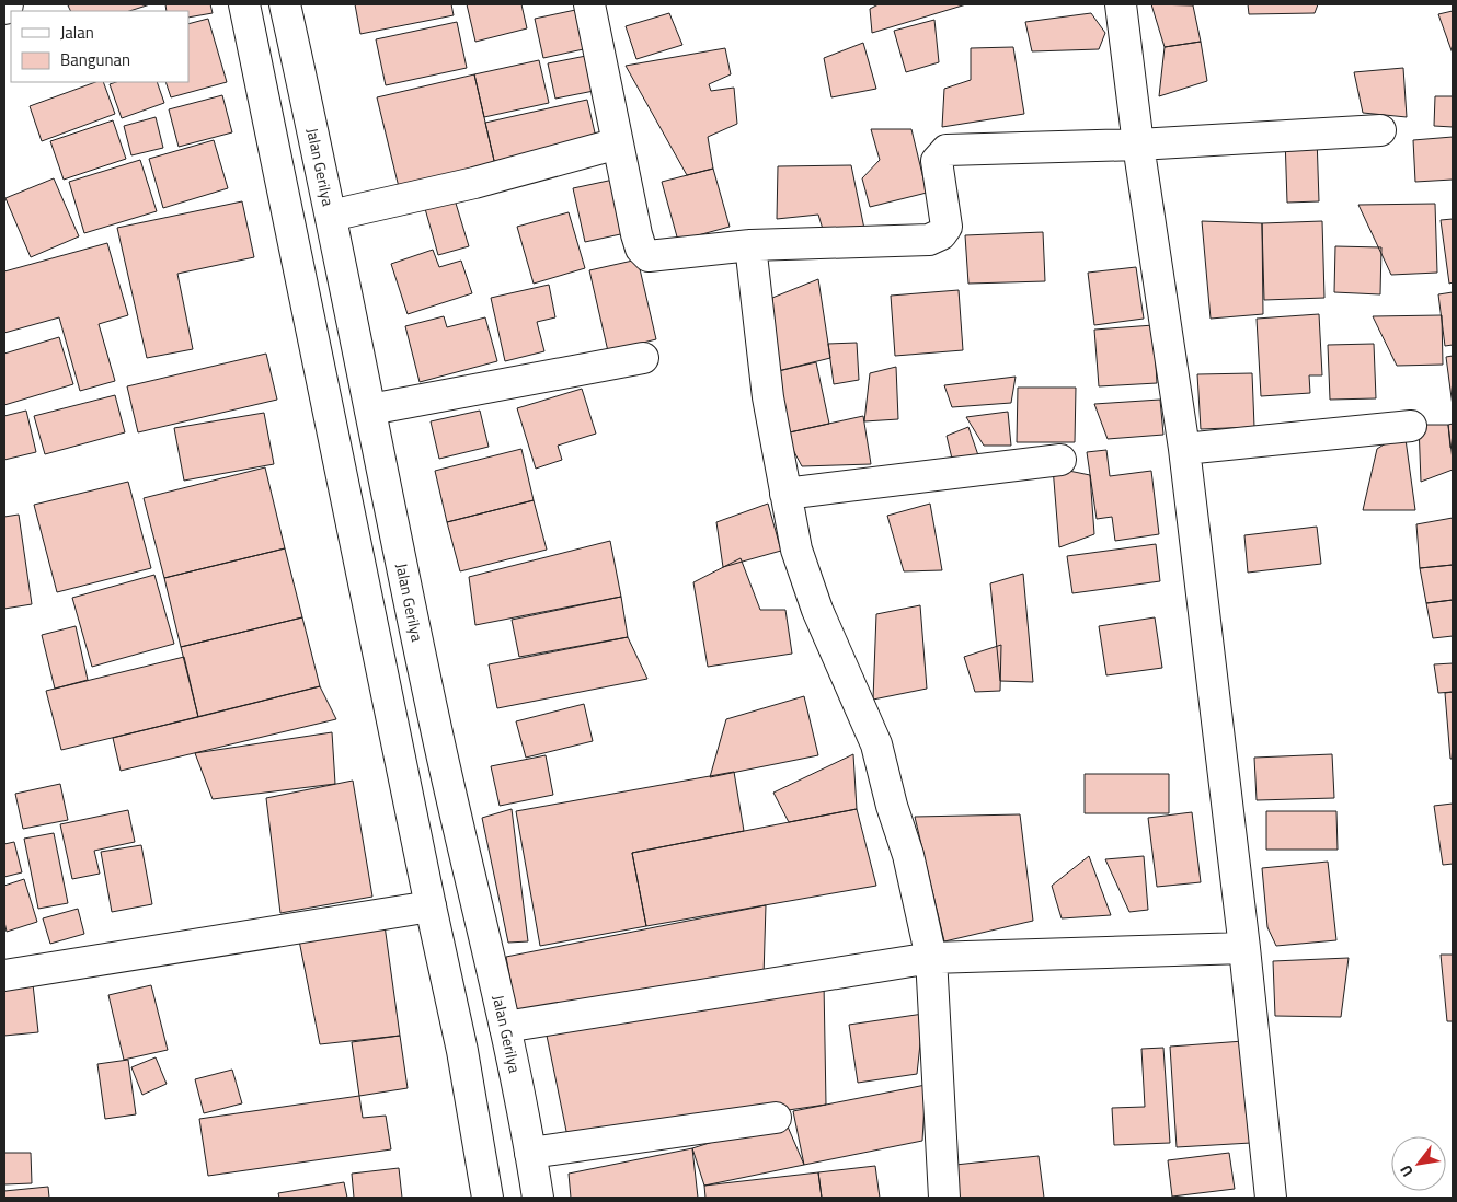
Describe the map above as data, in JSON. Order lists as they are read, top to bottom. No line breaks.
{"streets":{"main road":["Jalan Gerilya"]},"legend":["Jalan","Bangunan"],"north":"bottom left"}
